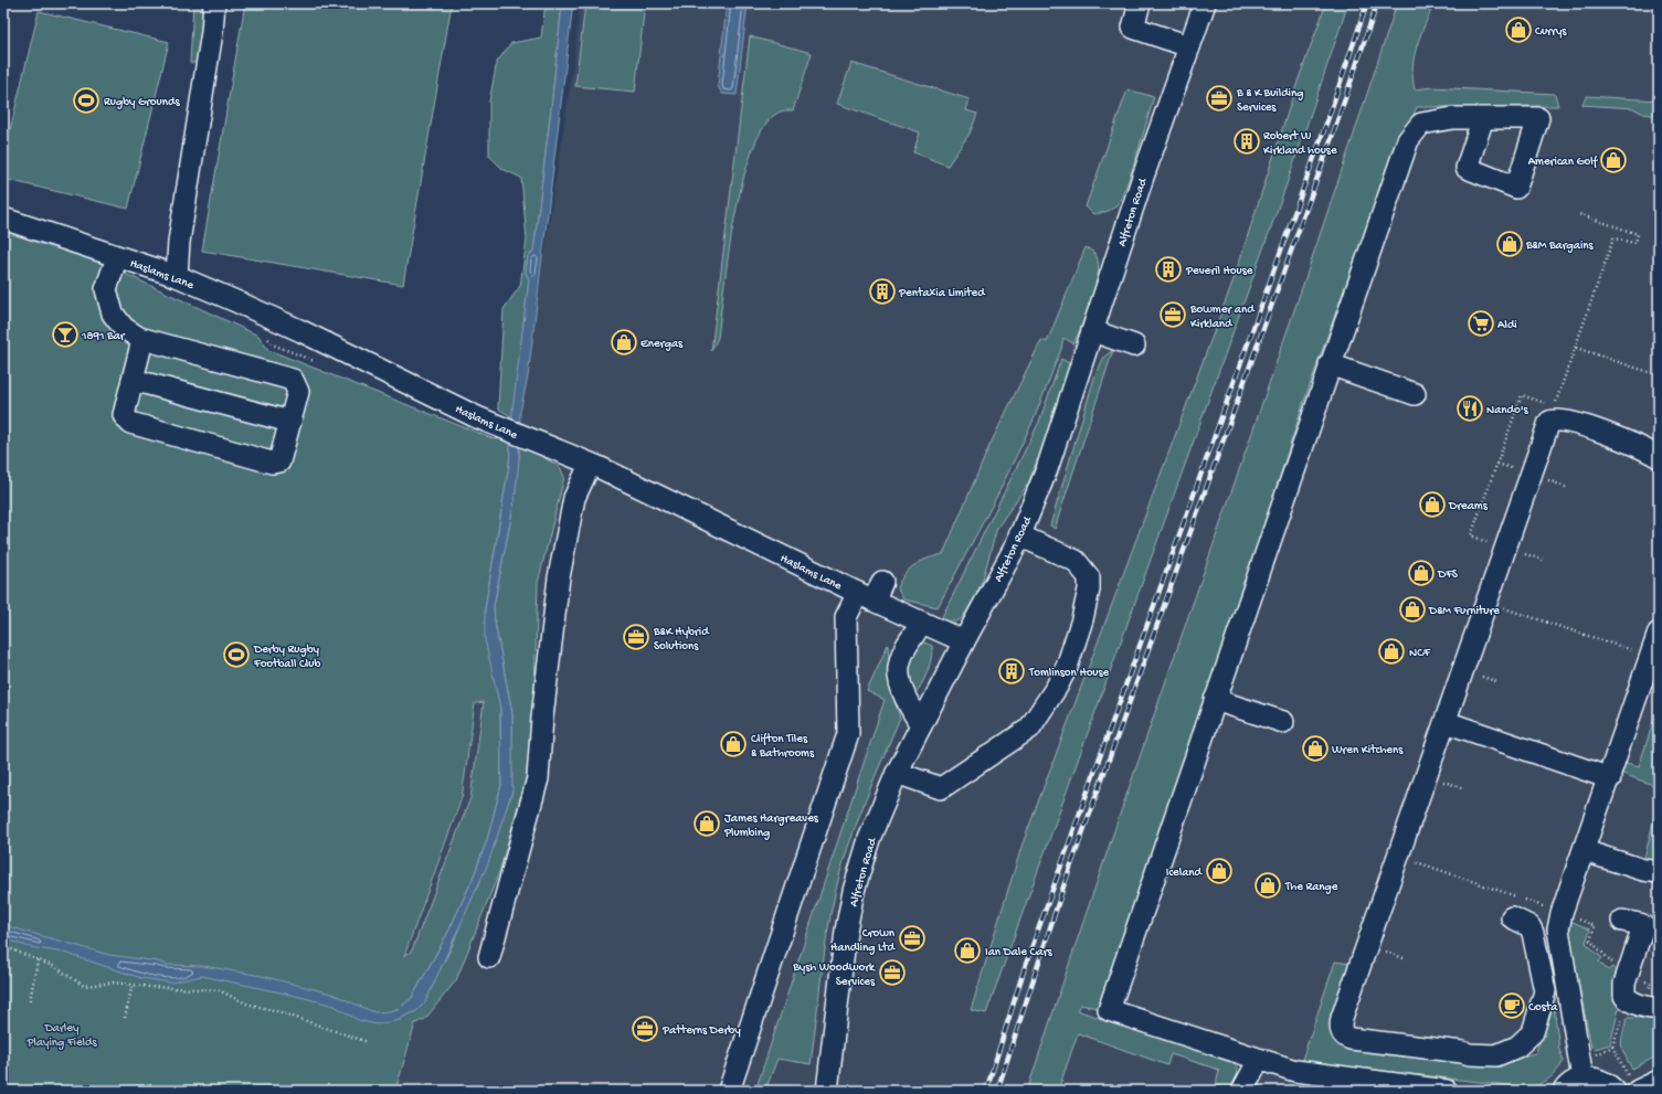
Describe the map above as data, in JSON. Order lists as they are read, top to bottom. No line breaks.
{"streets":{"street":["Alfreton Road","Haslams Lane"]},"crossings":[["Alfreton Road","Haslams Lane"]],"parks":["Darley Playing Fields"],"places":{"shop":["Currys","American Golf","B&M Bargains","Energas","Dreams","DFS","D&M Furniture","NCF","Clifton Tiles & Bathrooms","Wren Kitchens","James Hargreaves Plumbing","Iceland","The Range","Ian Dale Cars"],"office":["B & K Building Services","Bowmer and Kirkland","B&K Hybrid Solutions","Crown Handling Ltd","Bysh Woodwork Services","Patterns Derby"],"sports":["Rugby Grounds","Derby Rugby Football Club"],"building":["Robert W Kirkland house","Peveril House","Pentaxia Limited","Tomlinson House"],"supermarket":["Aldi"],"bar":["1891 Bar"],"restaurant":["Nando's"],"cafe":["Costa"]}}
